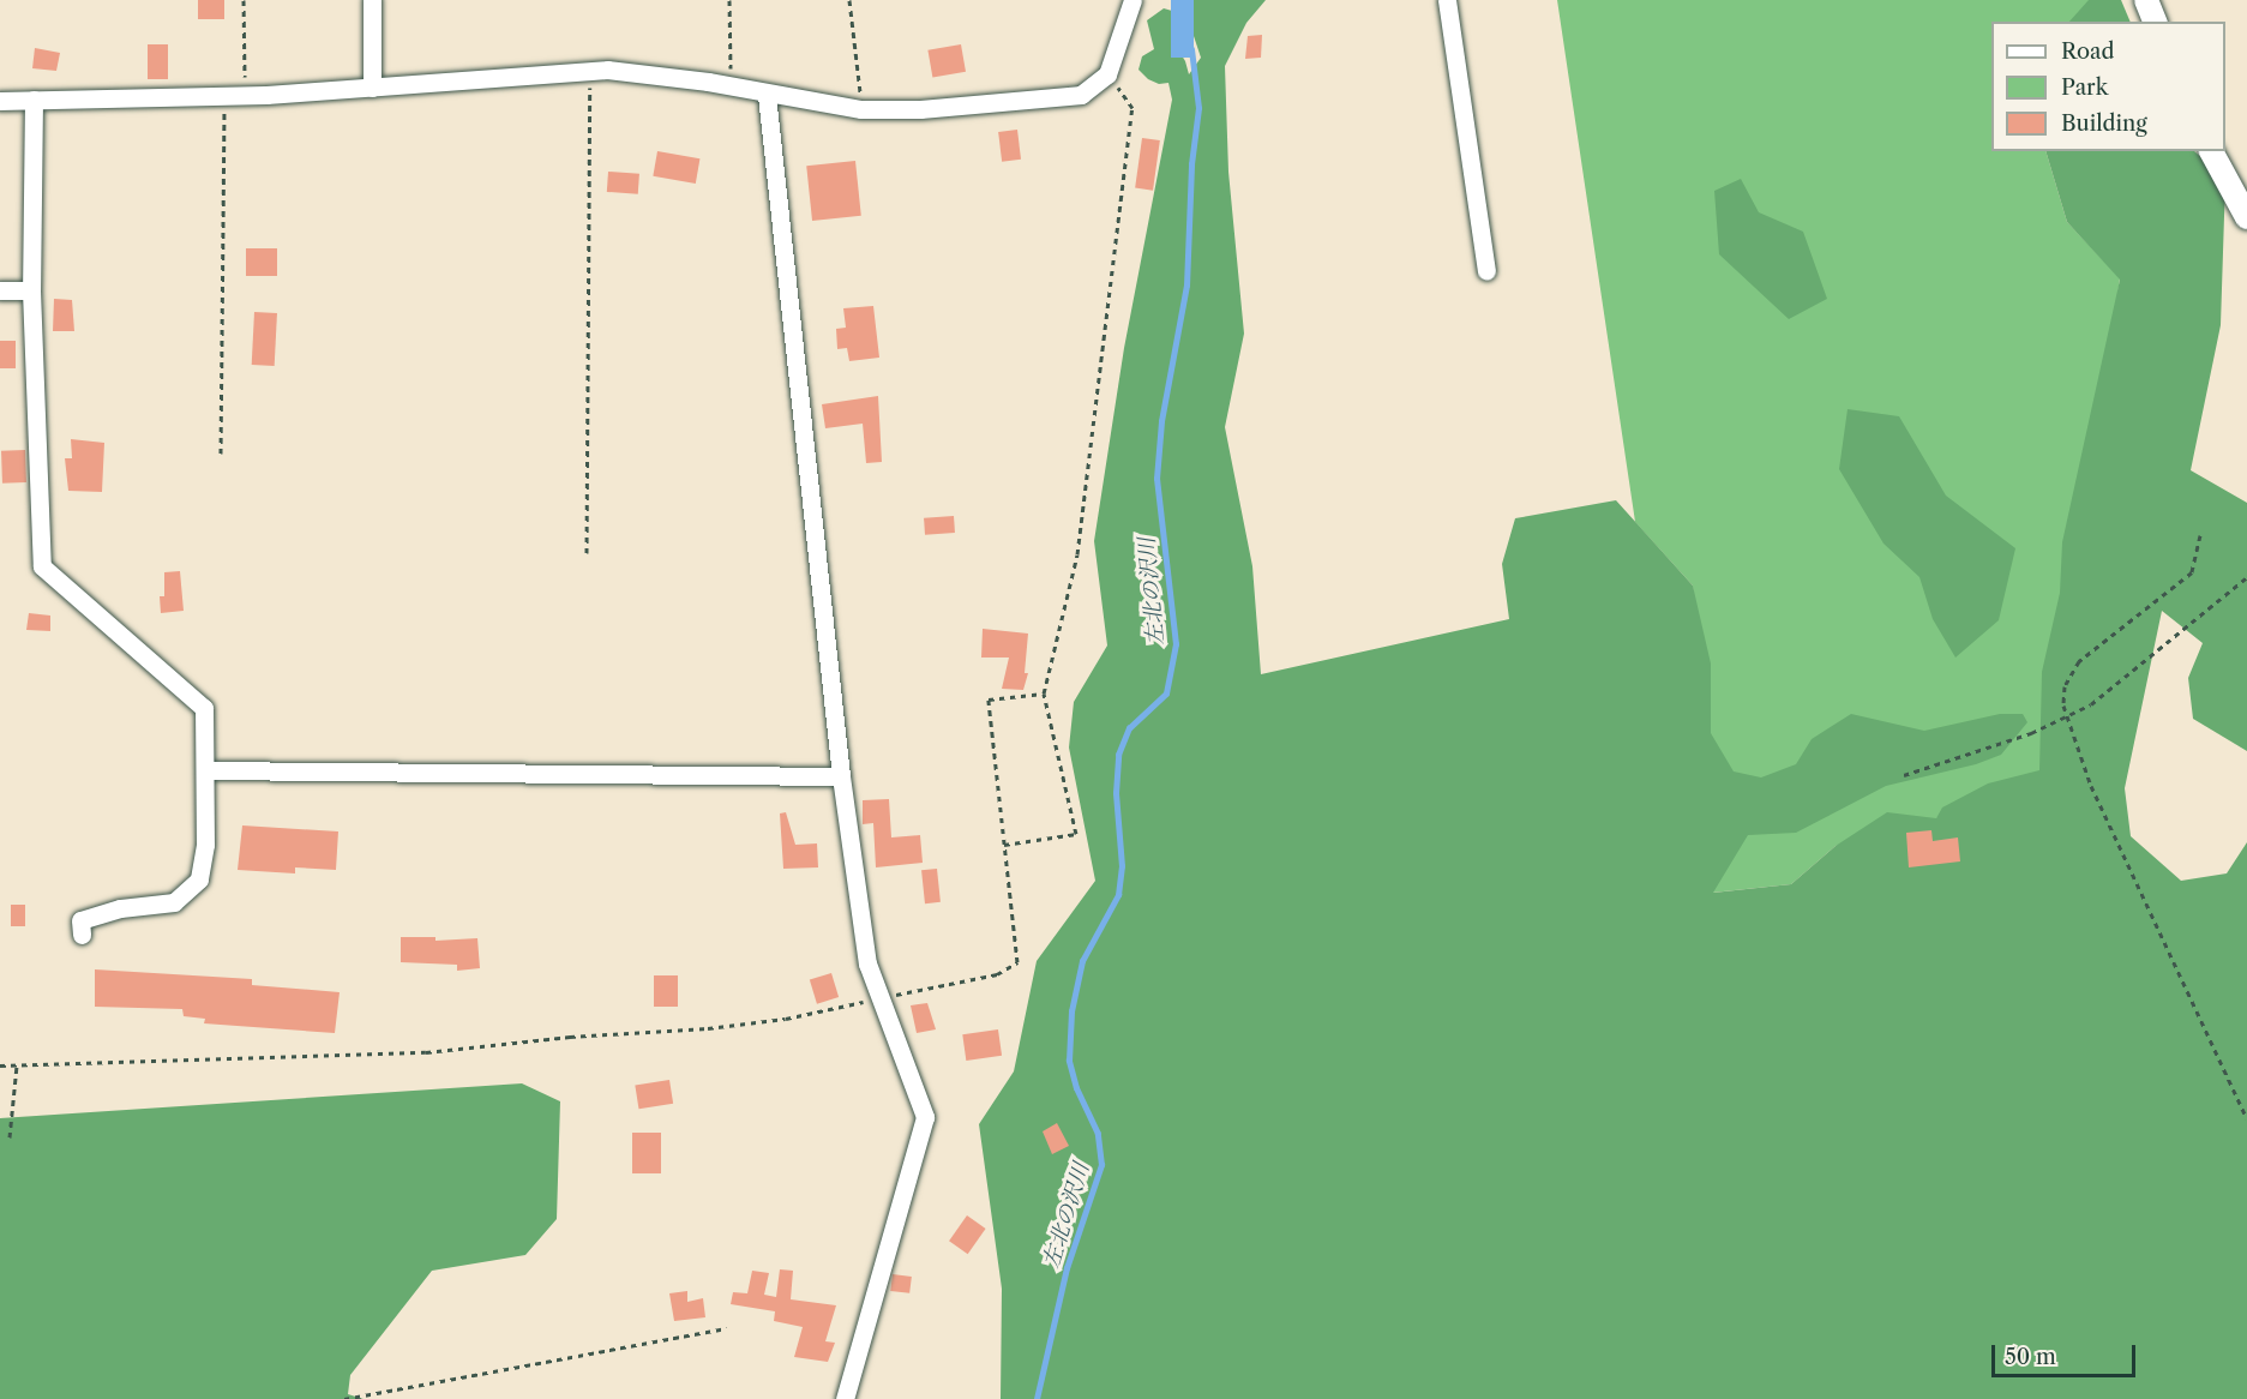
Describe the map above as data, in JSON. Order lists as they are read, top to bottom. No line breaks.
{"water":["左北の沢川"],"legend":["Road","Park","Building"],"scale_bar":"50 m"}
